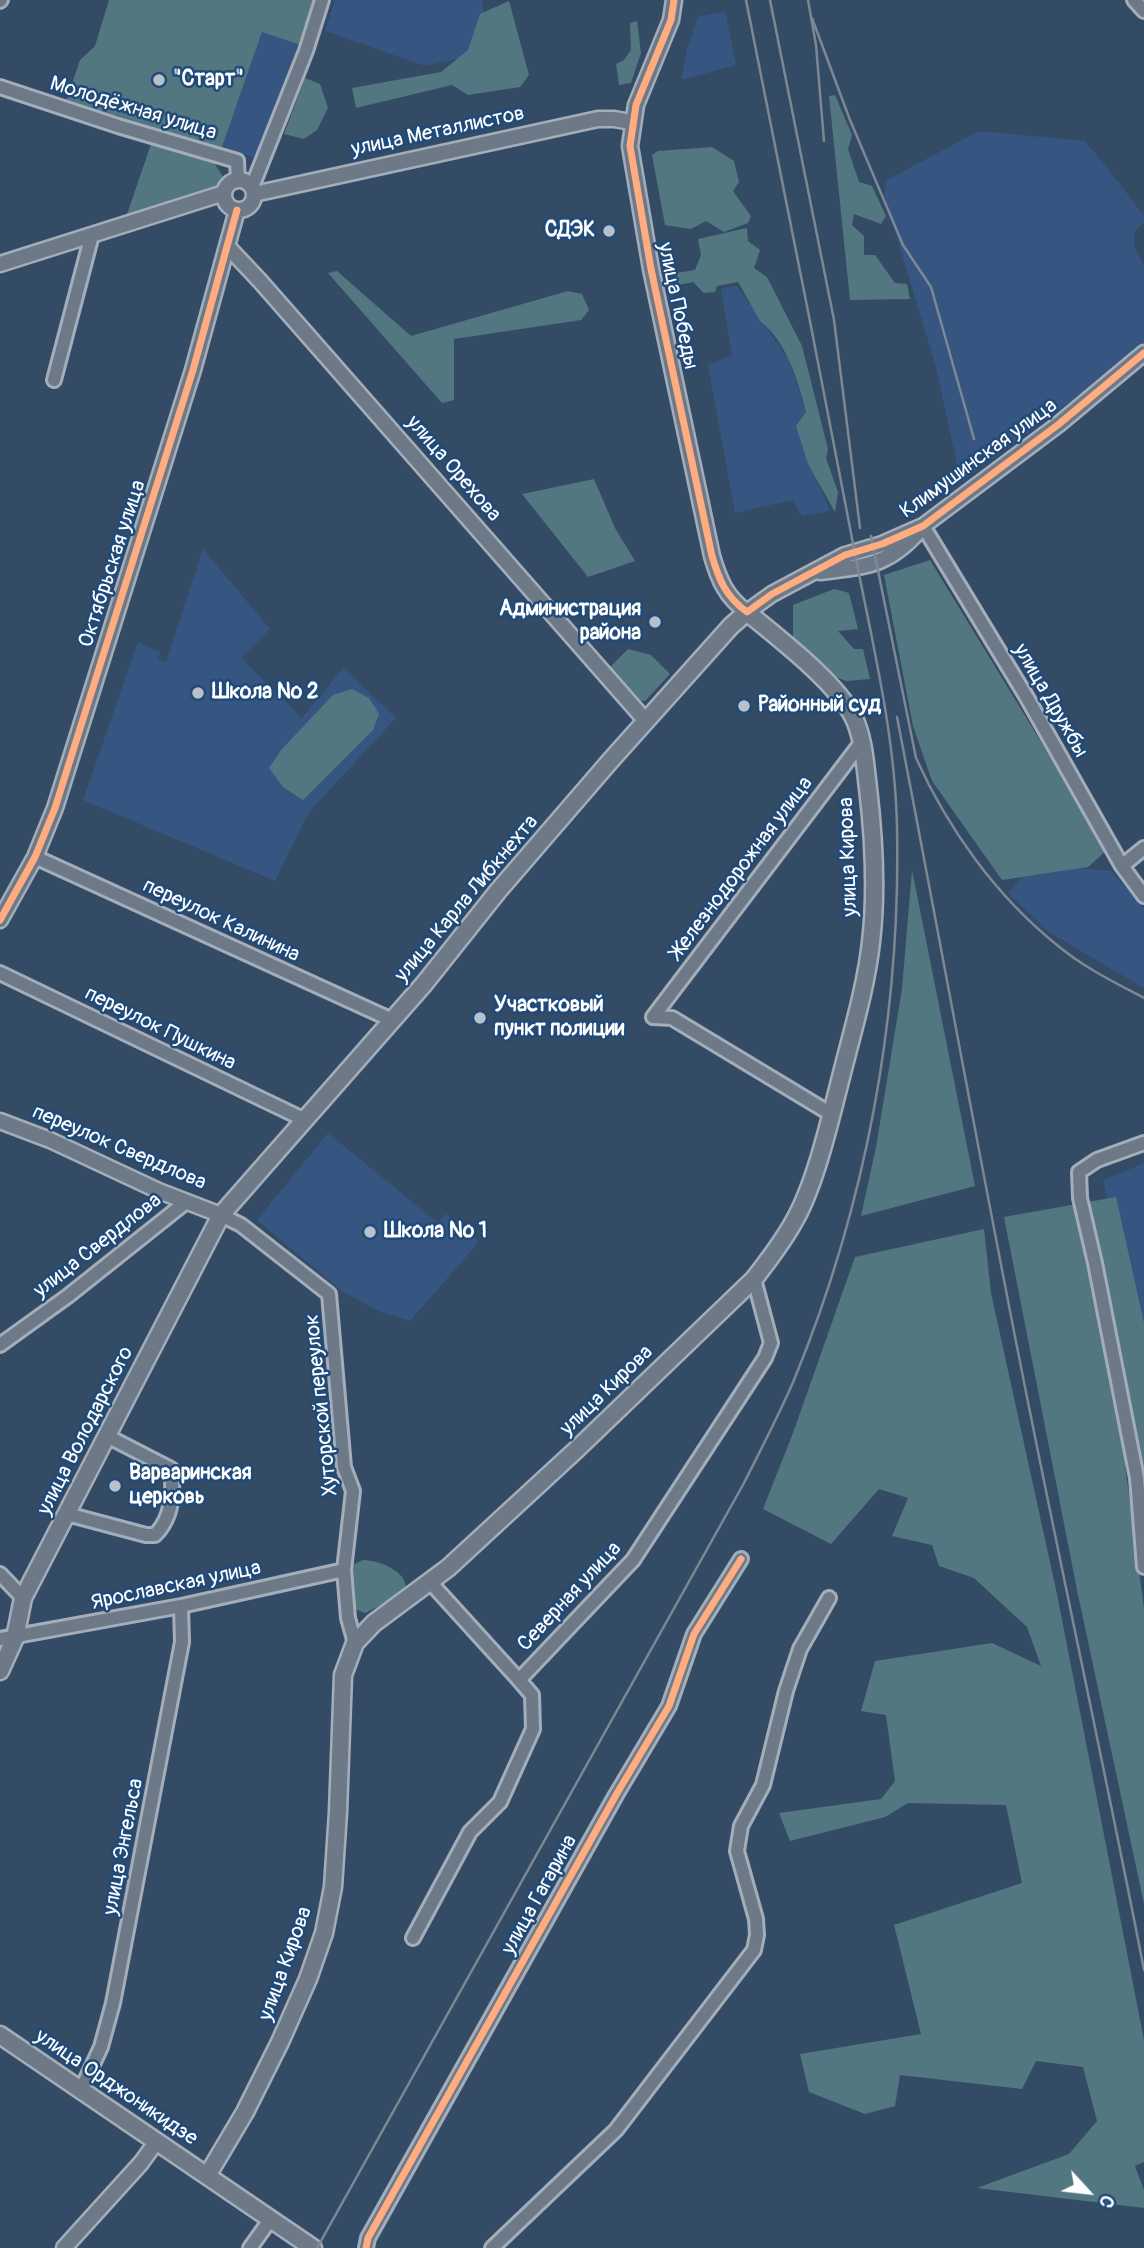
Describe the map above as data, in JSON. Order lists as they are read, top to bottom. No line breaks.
{"streets":{"main road":["улица Кирова","улица Карла Либкнехта","улица Володарского","улица Орджоникидзе"],"street":["Молодёжная улица","улица Металлистов","улица Победы","Климушинская улица","улица Орехова","Октябрьская улица","улица Дружбы","Железнодорожная улица","переулок Калинина","переулок Пушкина","переулок Свердлова","улица Свердлова","Хуторской переулок","Ярославская улица","Северная улица","улица Энгельса","улица Гагарина"]},"crossings":[["Молодёжная улица","улица Металлистов"],["Молодёжная улица","Октябрьская улица"],["улица Металлистов","улица Победы"],["улица Металлистов","Октябрьская улица"],["улица Победы","Климушинская улица"],["улица Победы","улица Кирова"],["улица Победы","улица Карла Либкнехта"],["Климушинская улица","улица Дружбы"],["Климушинская улица","улица Кирова"],["Климушинская улица","улица Карла Либкнехта"],["улица Орехова","Октябрьская улица"],["улица Орехова","улица Карла Либкнехта"],["Октябрьская улица","переулок Калинина"],["улица Кирова","Железнодорожная улица"],["улица Кирова","улица Карла Либкнехта"],["улица Кирова","Хуторской переулок"],["улица Кирова","Северная улица"],["улица Кирова","улица Орджоникидзе"],["улица Карла Либкнехта","переулок Калинина"],["улица Карла Либкнехта","переулок Пушкина"],["улица Карла Либкнехта","переулок Свердлова"],["улица Карла Либкнехта","Хуторской переулок"],["улица Карла Либкнехта","улица Володарского"],["переулок Свердлова","улица Свердлова"],["переулок Свердлова","Хуторской переулок"],["переулок Свердлова","улица Володарского"],["Хуторской переулок","улица Володарского"],["Хуторской переулок","Ярославская улица"],["улица Володарского","Ярославская улица"],["Ярославская улица","улица Энгельса"],["улица Энгельса","улица Орджоникидзе"]],"places":["\"Старт\"","СДЭК","Администрация района","Школа № 2","Районный суд","Участковый пункт полиции","Школа № 1","Варваринская церковь"],"north":"bottom right"}
